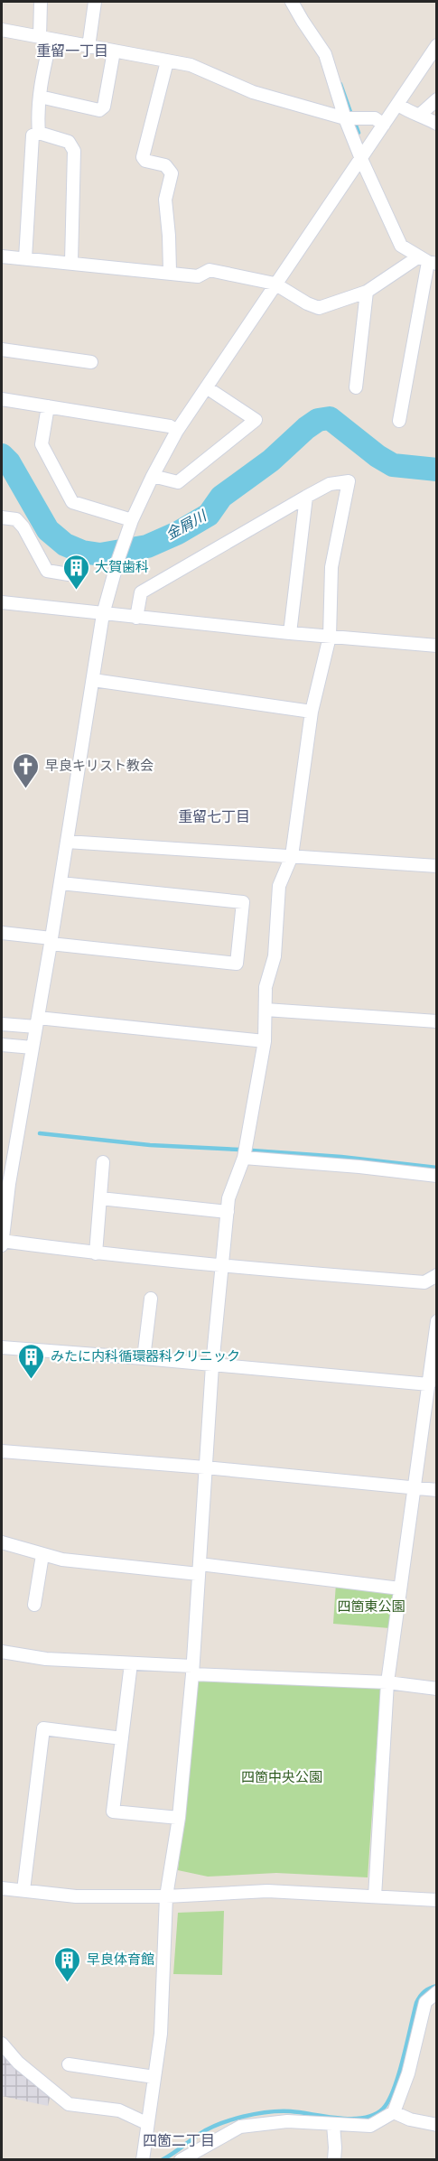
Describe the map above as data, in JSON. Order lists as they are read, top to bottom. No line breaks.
{"districts":["重留一丁目","重留七丁目","四箇二丁目"],"water":["金屑川"],"parks":["四箇東公園","四箇中央公園"],"places":{"building":["大賀歯科","みたに内科循環器科クリニック","早良体育館"],"church":["早良キリスト教会"]}}
